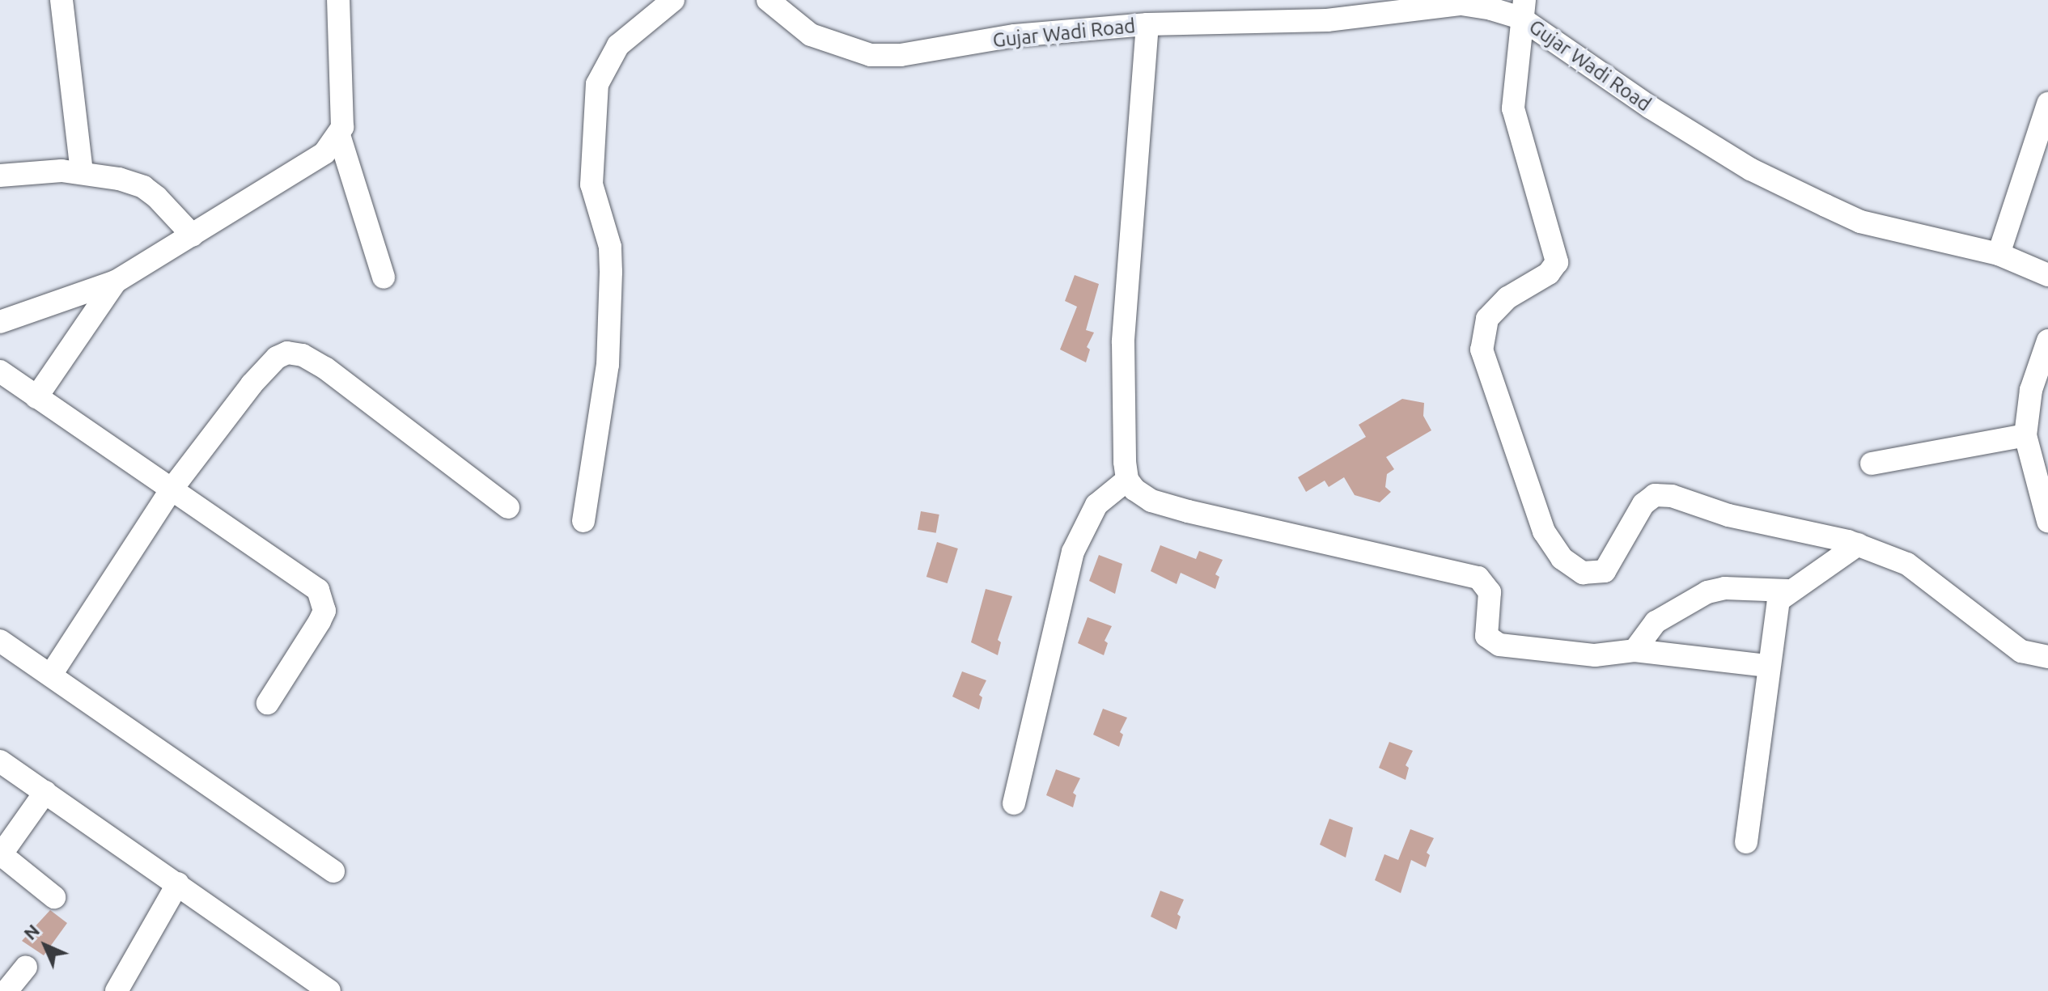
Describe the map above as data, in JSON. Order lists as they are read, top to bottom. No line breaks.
{"streets":{"street":["Gujar Wadi Road"]},"north":"top left"}
